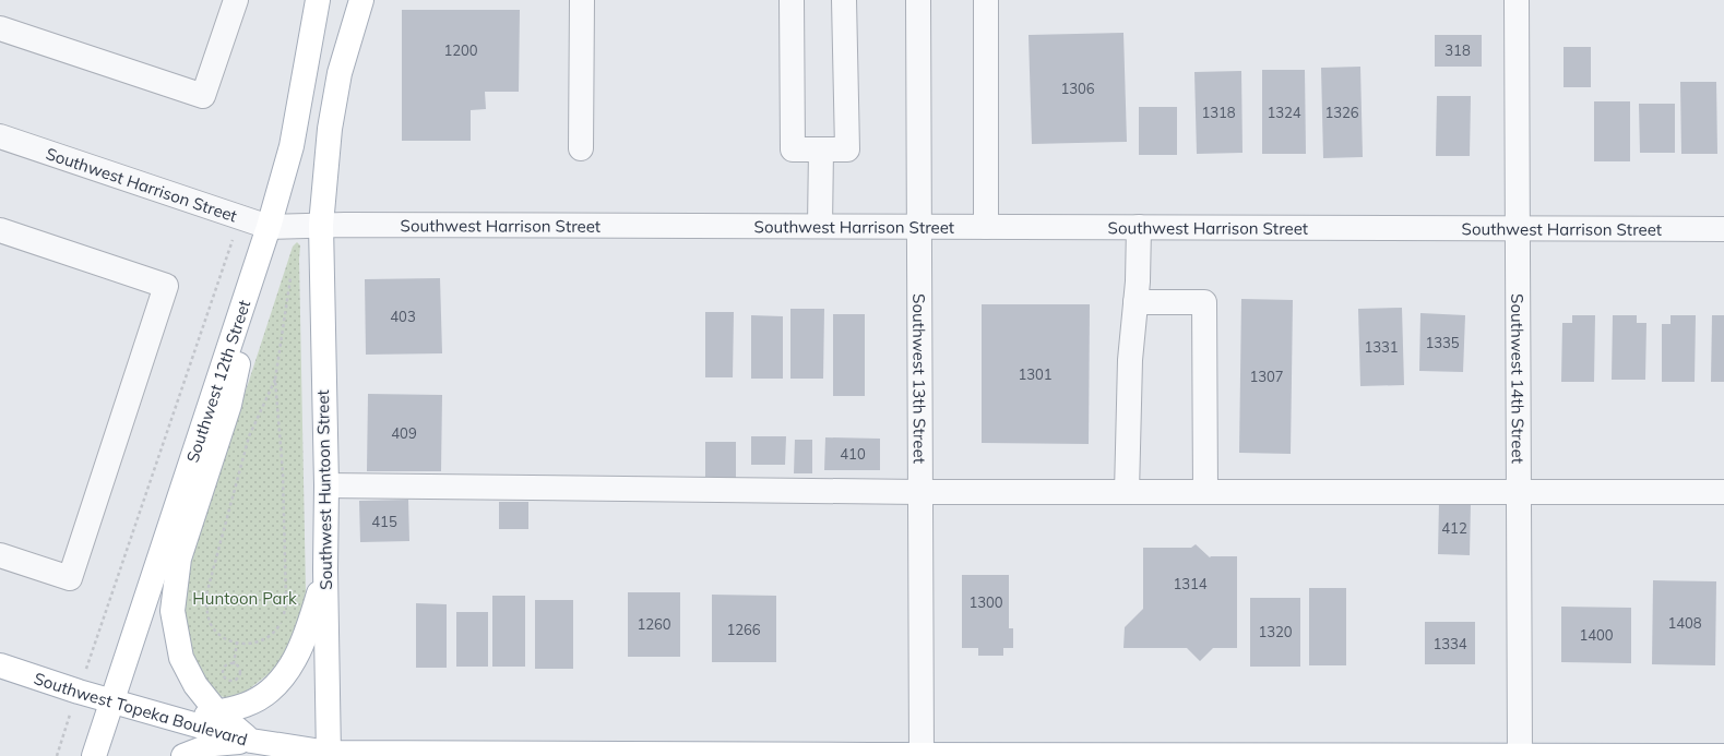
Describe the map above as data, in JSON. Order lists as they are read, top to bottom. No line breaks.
{"streets":{"main road":["Southwest 12th Street","Southwest Huntoon Street","Southwest Topeka Boulevard"],"street":["Southwest Harrison Street","Southwest 13th Street","Southwest 14th Street"]},"crossings":[["Southwest Harrison Street","Southwest 13th Street"],["Southwest Harrison Street","Southwest 14th Street"],["Southwest Harrison Street","Southwest 12th Street"],["Southwest Harrison Street","Southwest Huntoon Street"],["Southwest 13th Street","Southwest Topeka Boulevard"],["Southwest 14th Street","Southwest Topeka Boulevard"],["Southwest 12th Street","Southwest Topeka Boulevard"],["Southwest Huntoon Street","Southwest Topeka Boulevard"]],"parks":["Huntoon Park"],"house_numbers":["1200","318","1306","1318","1324","1326","403","1335","1331","1301","1307","409","410","415","412","1314","1300","1408","1260","1266","1320","1400","1334"]}
